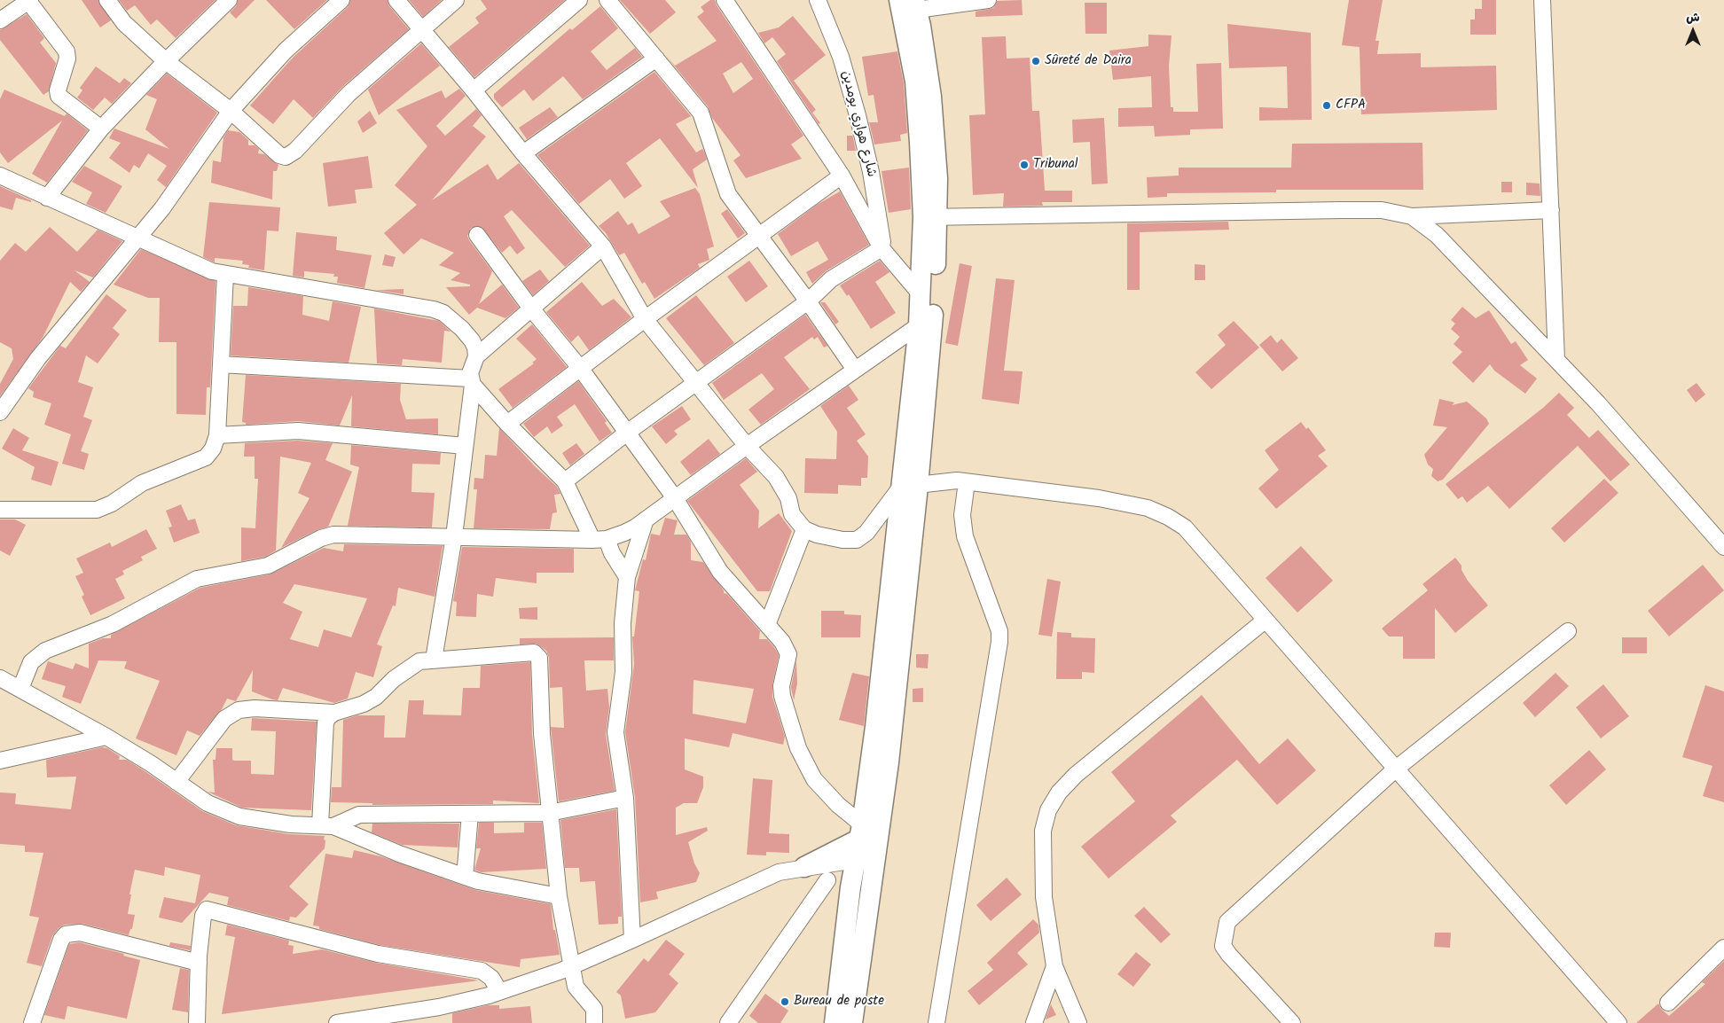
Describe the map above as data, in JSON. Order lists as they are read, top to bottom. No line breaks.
{"streets":{"street":["شارع هواري بومدين"]},"places":["Sûreté de Daira","CFPA","Tribunal","Bureau de poste"],"north":"top"}
